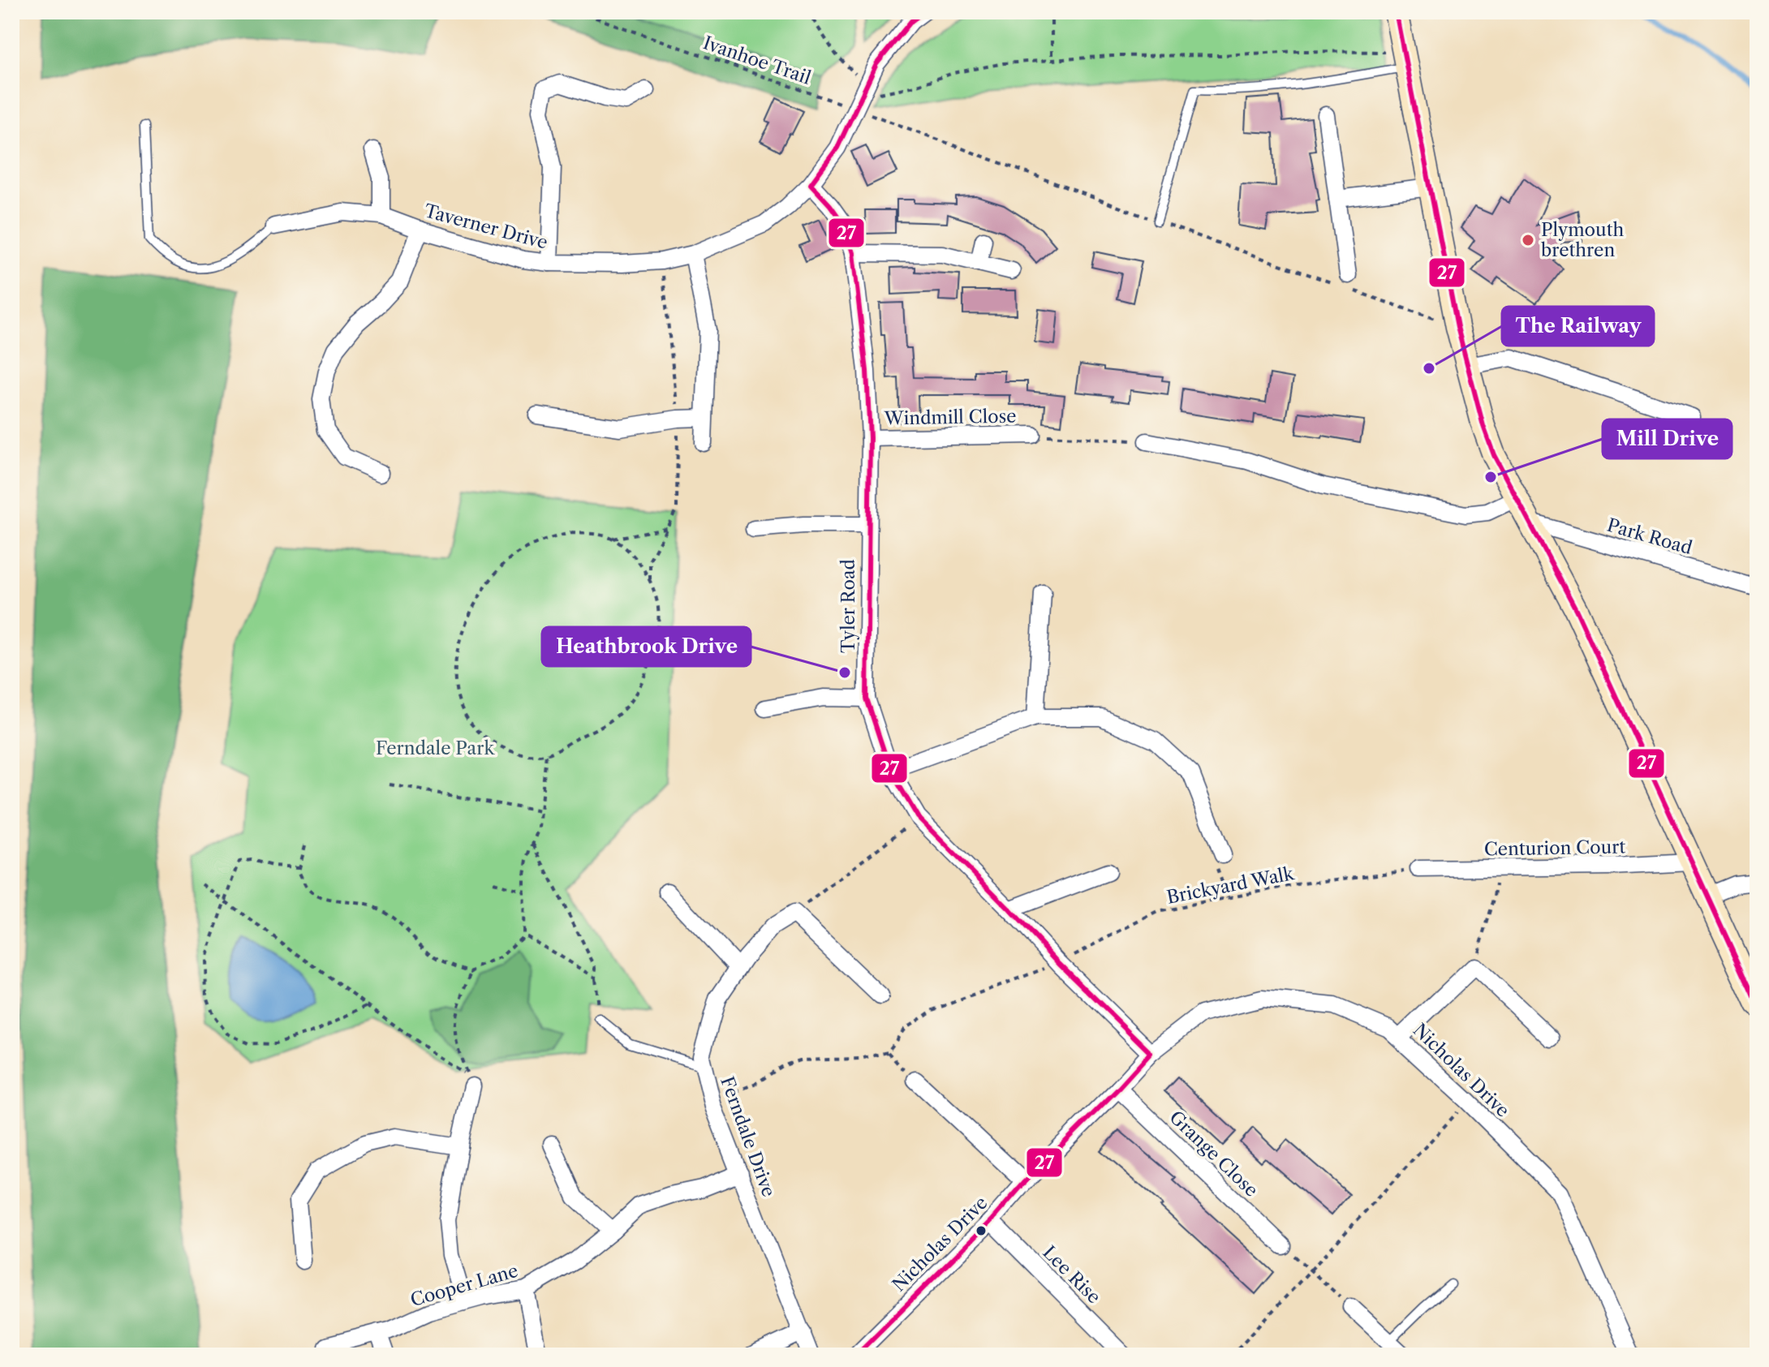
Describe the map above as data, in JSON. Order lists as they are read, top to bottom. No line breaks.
{"streets":{"street":["Taverner Drive","Windmill Close","Park Road","Tyler Road","Centurion Court","Nicholas Drive","Ferndale Drive","Grange Close","Lee Rise","Cooper Lane"],"path":["Ivanhoe Trail","Brickyard Walk"]},"crossings":[["Ivanhoe Trail","Taverner Drive"],["Taverner Drive","Tyler Road"],["Windmill Close","Tyler Road"],["Tyler Road","Brickyard Walk"],["Tyler Road","Nicholas Drive"],["Centurion Court","Brickyard Walk"],["Nicholas Drive","Grange Close"],["Nicholas Drive","Lee Rise"],["Ferndale Drive","Cooper Lane"]],"parks":["Ferndale Park"],"places":["Plymouth brethren","The Railway","Mill Drive","Heathbrook Drive"],"lines":["transit line 27"]}
